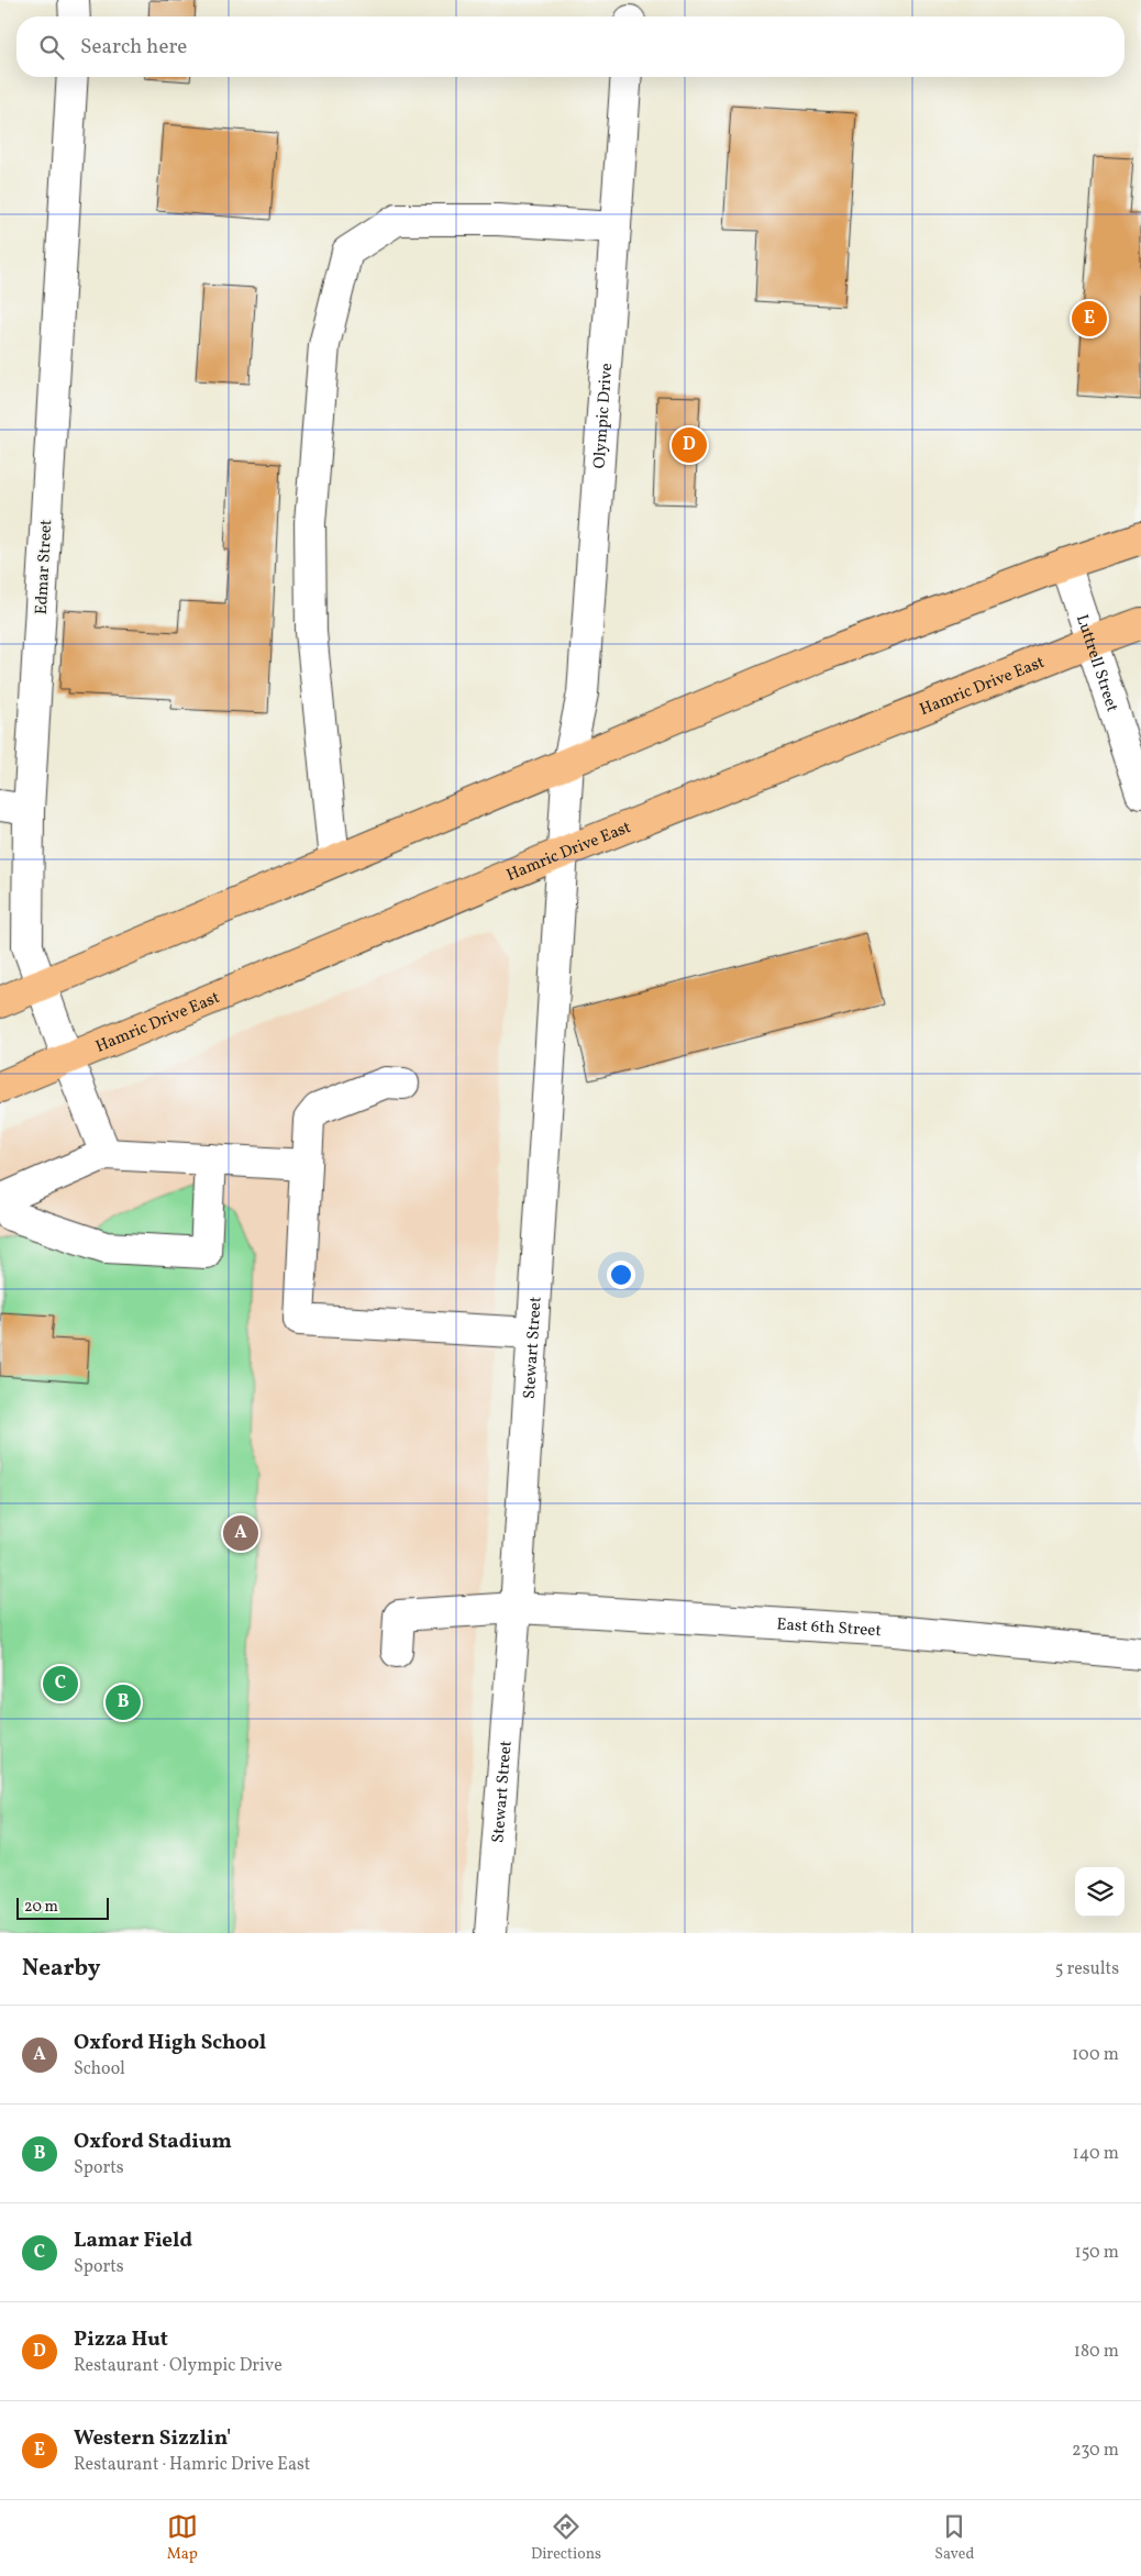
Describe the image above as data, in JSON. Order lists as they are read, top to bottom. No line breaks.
{"streets":{"main road":["Hamric Drive East"],"street":["Olympic Drive","Edmar Street","Luttrell Street","Stewart Street","East 6th Street"]},"crossings":[["Olympic Drive","Stewart Street"],["Edmar Street","Hamric Drive East"],["Luttrell Street","Hamric Drive East"],["Hamric Drive East","Stewart Street"],["Stewart Street","East 6th Street"]],"scale_bar":"20 m","page":{"search":"Search here","pins":["E","D","A","C","B"],"scale":"20 m","heading":["Nearby","5 results"],"list":[{"mark":"A","name":"Oxford High School","note":"School","value":"100 m"},{"mark":"B","name":"Oxford Stadium","note":"Sports","value":"140 m"},{"mark":"C","name":"Lamar Field","note":"Sports","value":"150 m"},{"mark":"D","name":"Pizza Hut","note":"Restaurant · Olympic Drive","value":"180 m"},{"mark":"E","name":"Western Sizzlin'","note":"Restaurant · Hamric Drive East","value":"230 m"}],"nav":["Map","Directions","Saved"]}}
